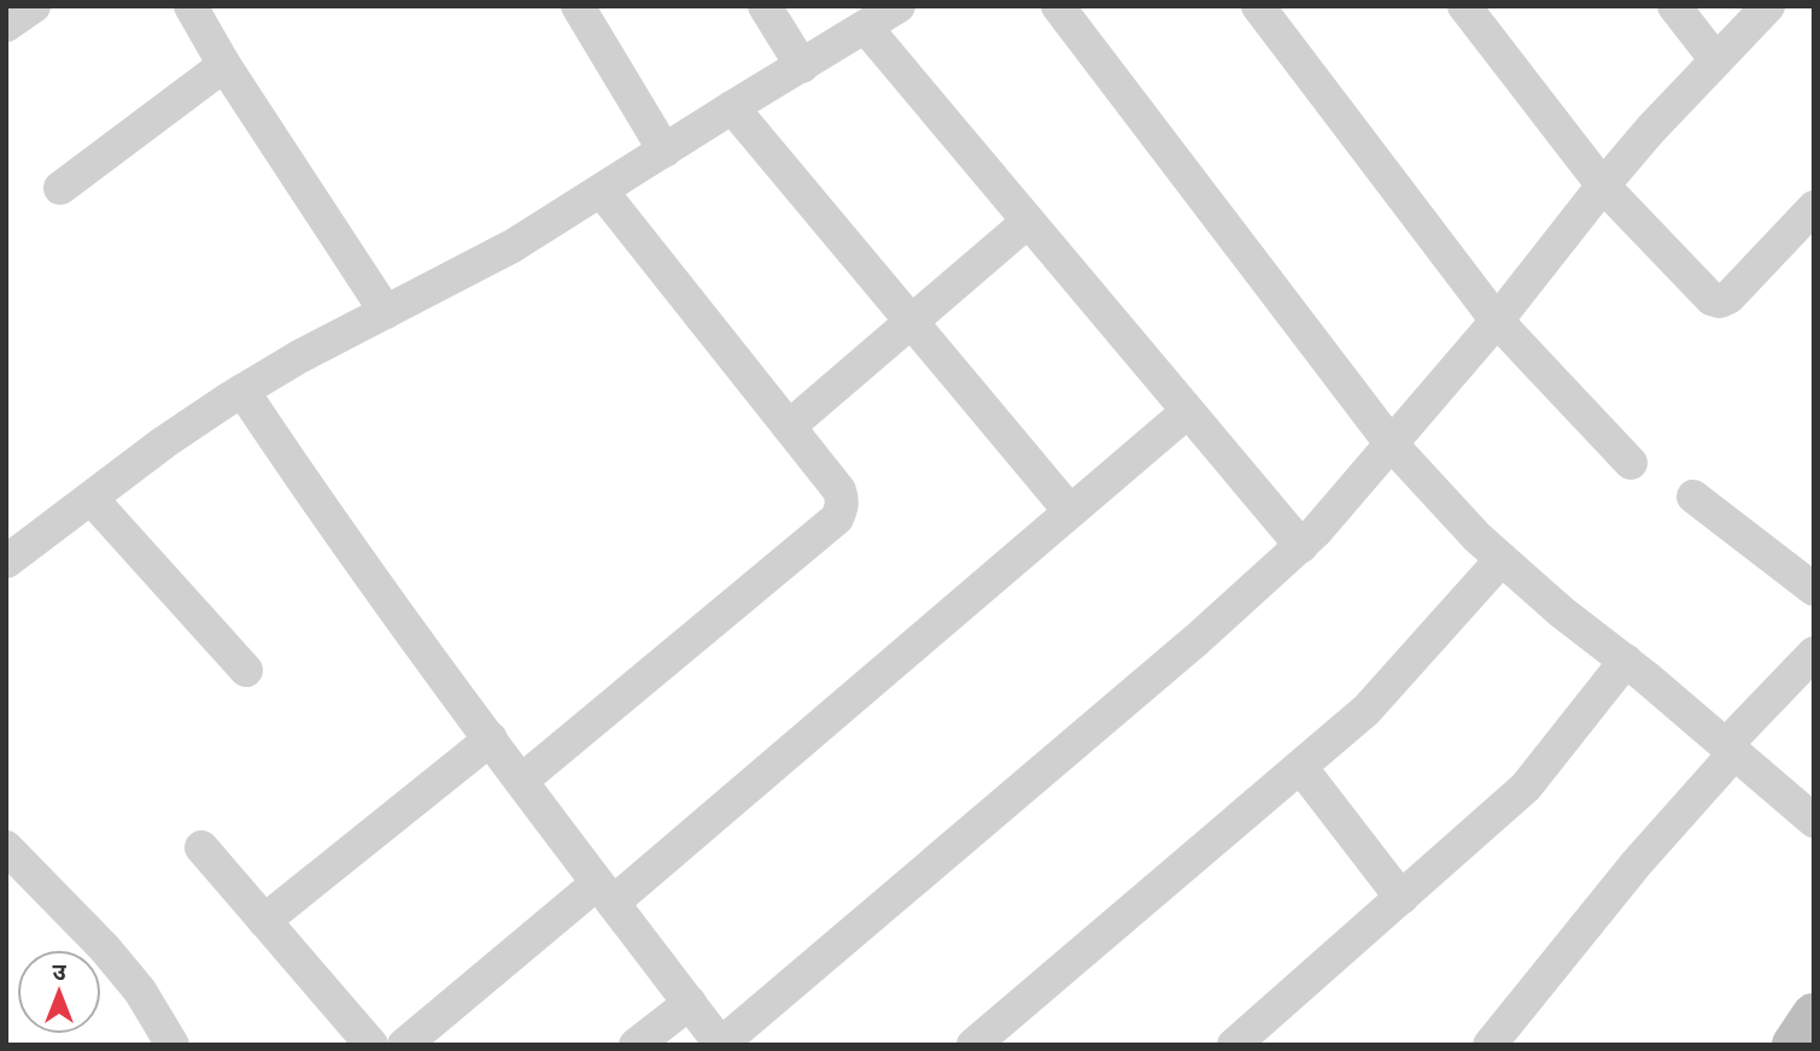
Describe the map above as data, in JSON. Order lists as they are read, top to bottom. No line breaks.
{"north":"top"}
